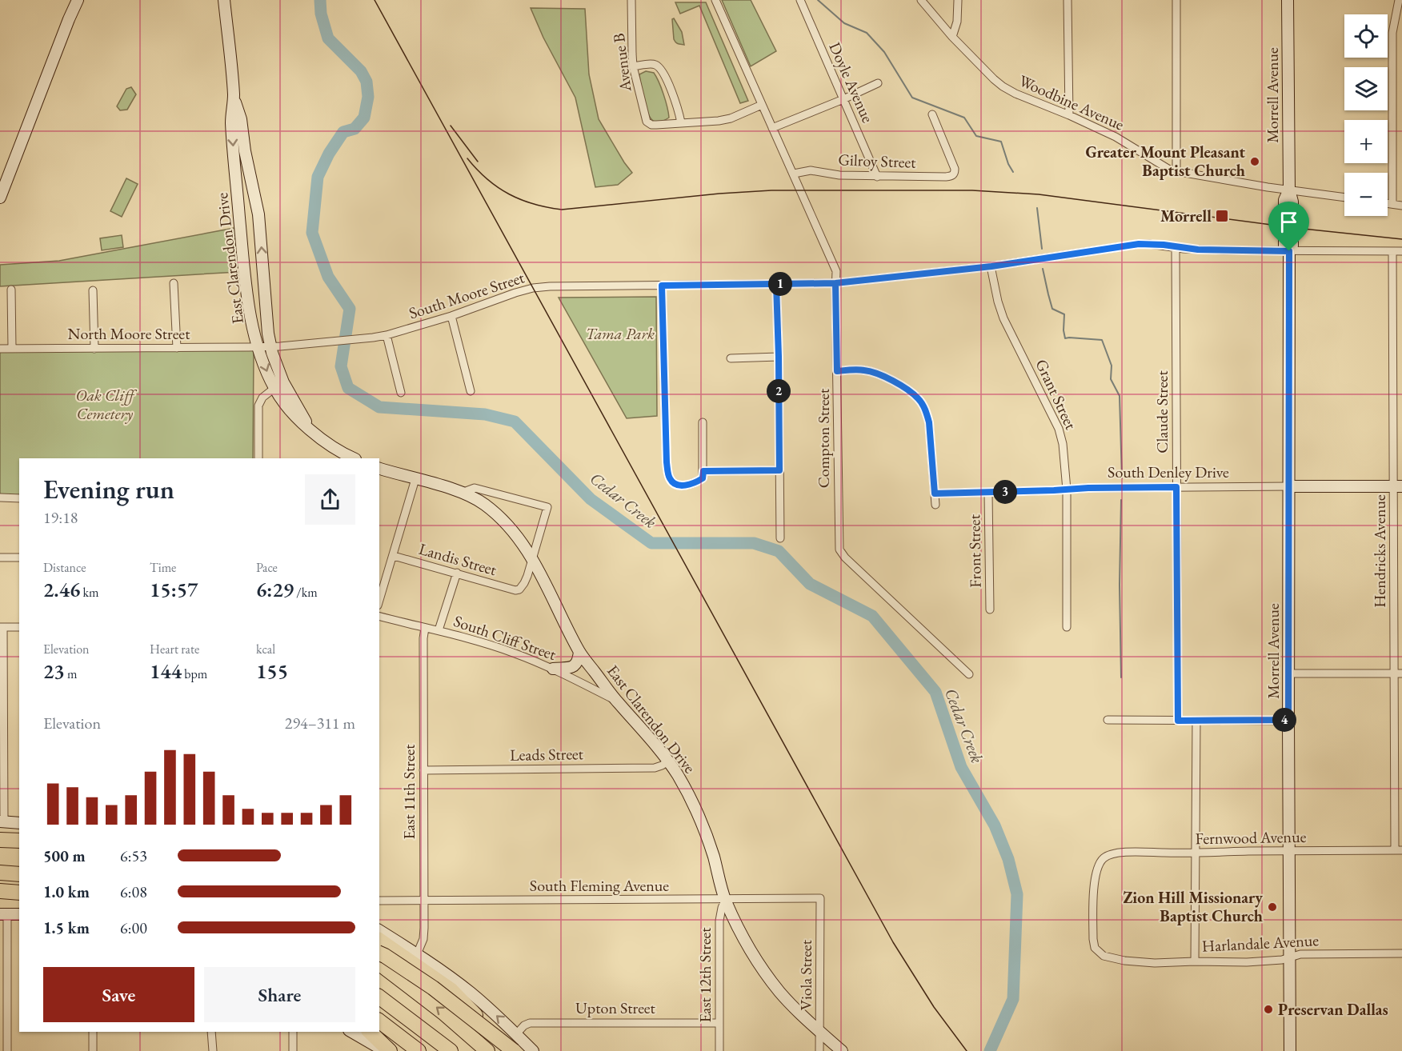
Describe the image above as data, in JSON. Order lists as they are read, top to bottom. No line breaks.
{"streets":{"street":["Avenue B","Doyle Avenue","Morrell Avenue","Woodbine Avenue","Gilroy Street","East Clarendon Drive","South Moore Street","North Moore Street","Grant Street","Claude Street","Compton Street","South Denley Drive","Front Street","Hendricks Avenue","Landis Street","South Cliff Street","Leads Street","East 11th Street","Fernwood Avenue","South Fleming Avenue","Harlandale Avenue","East 12th Street","Viola Street","Upton Street"]},"crossings":[["Doyle Avenue","Gilroy Street"],["Morrell Avenue","Woodbine Avenue"],["Morrell Avenue","South Moore Street"],["Morrell Avenue","South Denley Drive"],["Morrell Avenue","Fernwood Avenue"],["Morrell Avenue","Harlandale Avenue"],["Gilroy Street","Compton Street"],["East Clarendon Drive","South Moore Street"],["East Clarendon Drive","North Moore Street"],["East Clarendon Drive","Landis Street"],["East Clarendon Drive","South Cliff Street"],["East Clarendon Drive","Leads Street"],["East Clarendon Drive","South Fleming Avenue"],["East Clarendon Drive","East 12th Street"],["East Clarendon Drive","Viola Street"],["South Moore Street","North Moore Street"],["South Moore Street","Grant Street"],["South Moore Street","Claude Street"],["South Moore Street","Compton Street"],["South Moore Street","Hendricks Avenue"],["Grant Street","South Denley Drive"],["Claude Street","South Denley Drive"],["South Denley Drive","Front Street"],["South Denley Drive","Hendricks Avenue"],["Hendricks Avenue","Fernwood Avenue"],["South Cliff Street","East 11th Street"],["Leads Street","East 11th Street"],["East 11th Street","South Fleming Avenue"],["Fernwood Avenue","Harlandale Avenue"],["South Fleming Avenue","East 12th Street"],["South Fleming Avenue","Viola Street"],["East 12th Street","Upton Street"]],"water":["Cedar Creek"],"parks":["Tama Park","Oak Cliff Cemetery"],"places":{"other":["Greater Mount Pleasant Baptist Church","Zion Hill Missionary Baptist Church","Preservan Dallas"],"transit":["Morrell"]},"page":{"map_buttons":["+","−"],"pins":["1","2","3","4"],"heading":["Evening run","19:18"],"stats":[["Distance","2.46 km"],["Time","15:57"],["Pace","6:29 /km"],["Elevation","23 m"],["Heart rate","144 bpm"],["kcal","155"]],"chart":["Elevation","294–311 m"],"list":[{"name":"500 m","note":"6:53"},{"name":"1.0 km","note":"6:08"},{"name":"1.5 km","note":"6:00"}],"buttons":["Save","Share"]}}
